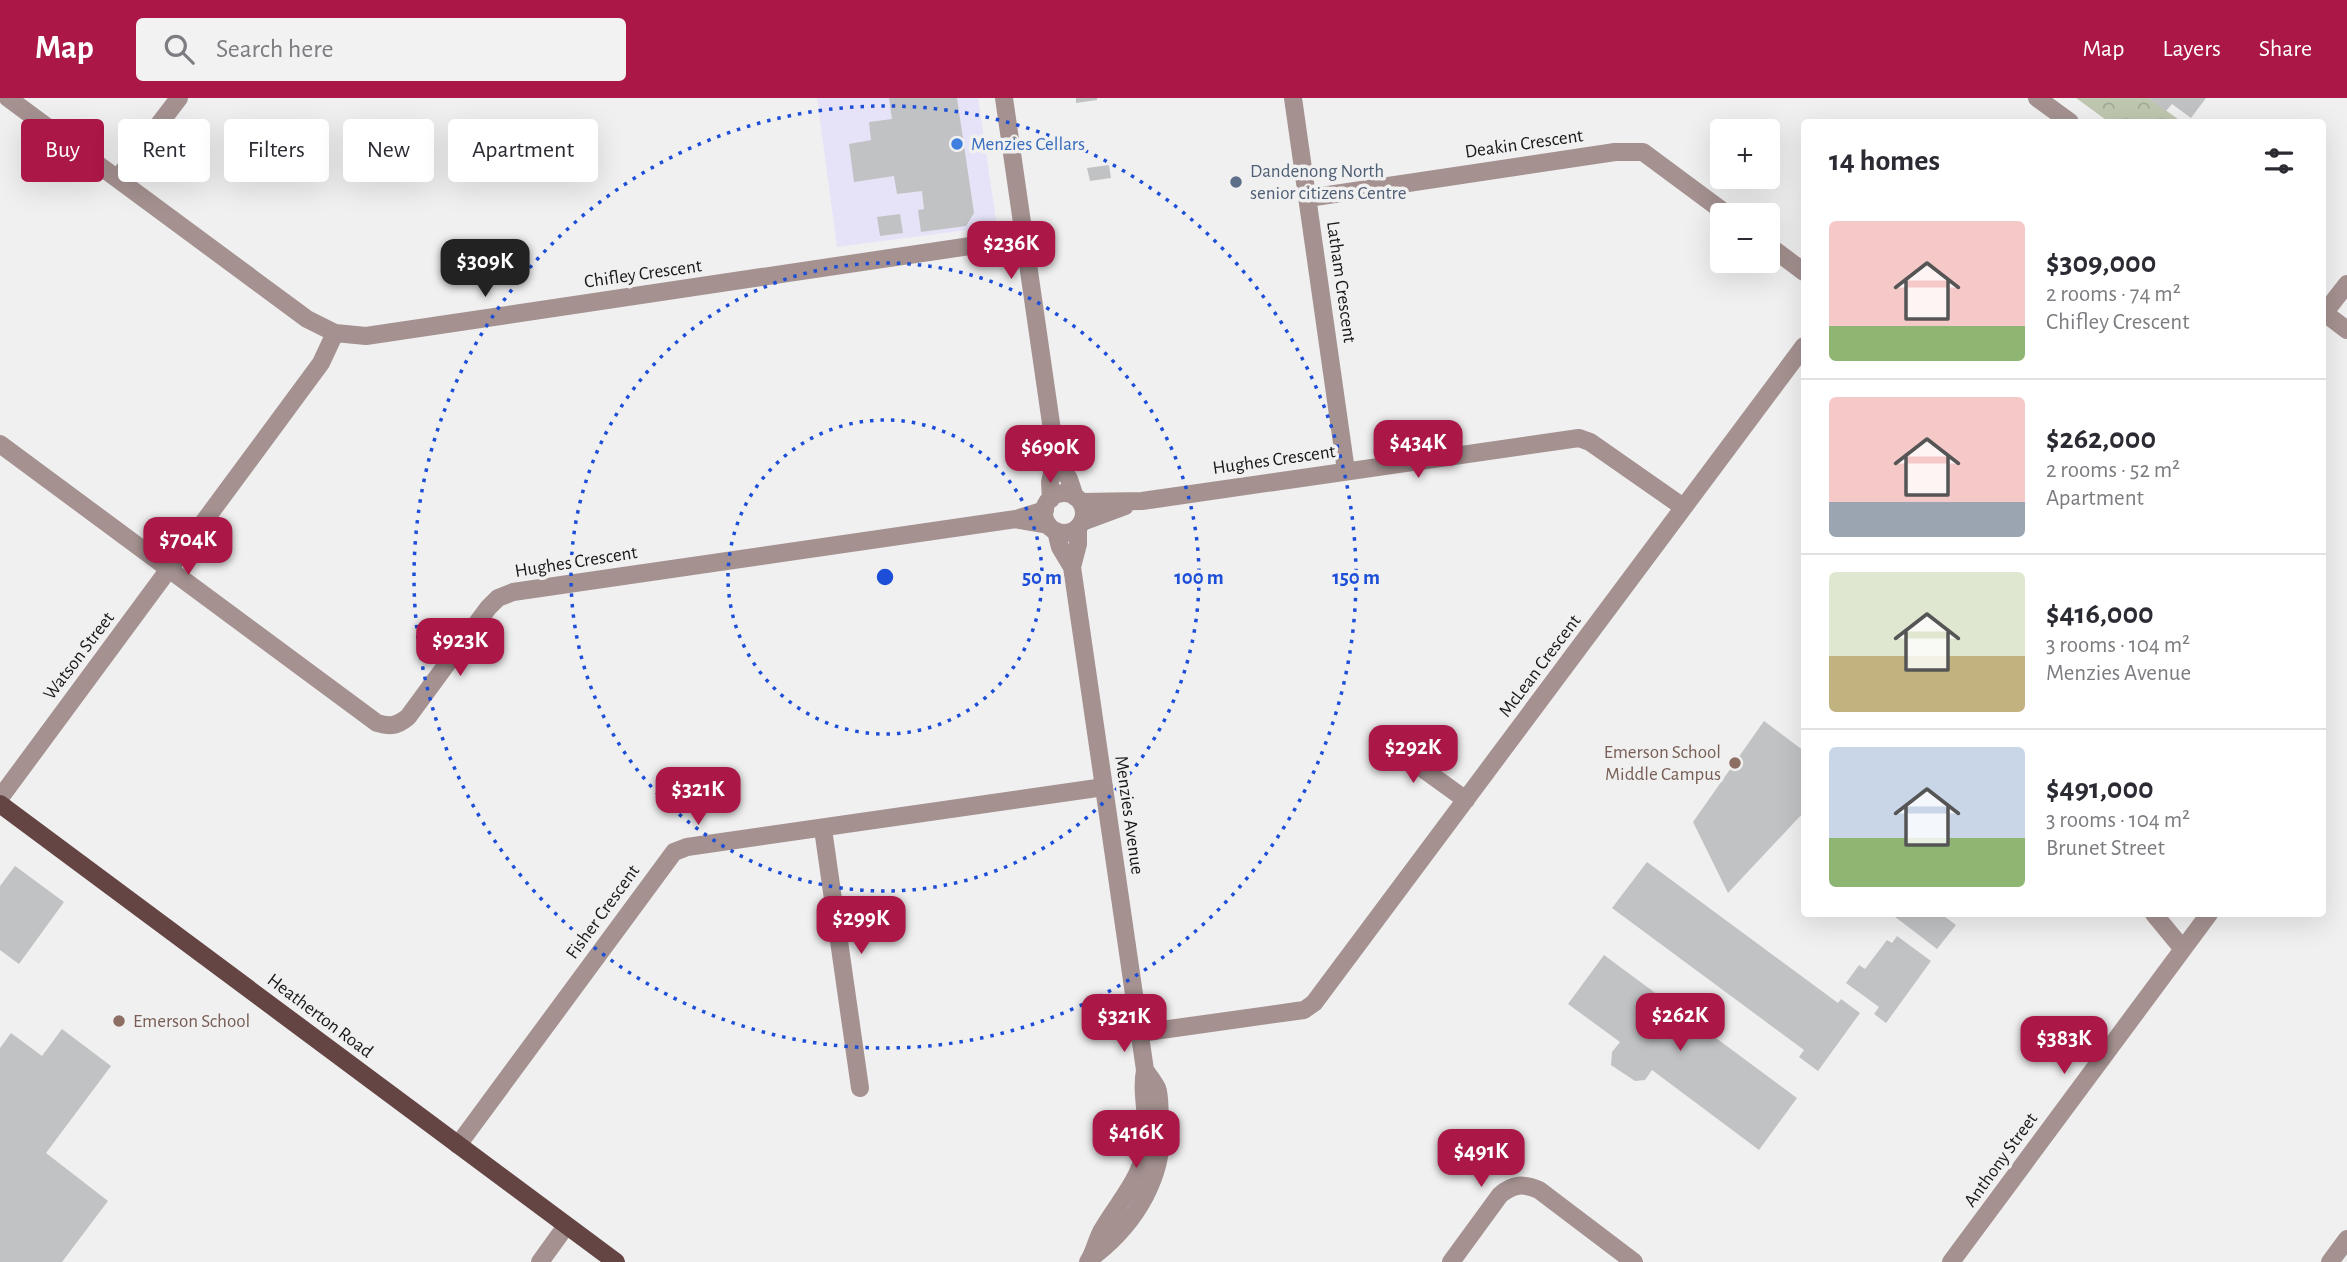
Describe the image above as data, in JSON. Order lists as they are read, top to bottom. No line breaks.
{"streets":{"main road":["Heatherton Road"],"street":["Deakin Crescent","Chifley Crescent","Latham Crescent","Hughes Crescent","Watson Street","McLean Crescent","Menzies Avenue","Fisher Crescent","Anthony Street"]},"crossings":[["Deakin Crescent","Latham Crescent"],["Chifley Crescent","Watson Street"],["Chifley Crescent","Menzies Avenue"],["Latham Crescent","Hughes Crescent"],["Hughes Crescent","Watson Street"],["Hughes Crescent","McLean Crescent"],["Hughes Crescent","Menzies Avenue"],["McLean Crescent","Menzies Avenue"],["Menzies Avenue","Fisher Crescent"],["Fisher Crescent","Heatherton Road"]],"places":["Menzies Cellars","Dandenong North senior citizens Centre","Emerson School Middle Campus","Emerson School"],"page":{"header":"Map","search":"Search here","nav":["Map","Layers","Share"],"map_buttons":["+","−"],"chip":["Buy","Rent","Filters","New","Apartment"],"heading":"14 homes","list":[{"name":"$309,000","note":"2 rooms · 74 m² · Chifley Crescent"},{"name":"$262,000","note":"2 rooms · 52 m² · Apartment"},{"name":"$416,000","note":"3 rooms · 104 m² · Menzies Avenue"},{"name":"$491,000","note":"3 rooms · 104 m² · Brunet Street"}],"price":["$236K","$309K","$434K","$690K","$704K","$923K","$292K","$321K","$299K","$262K","$321K","$383K","$416K","$491K"]},"rings":["50 m","100 m","150 m"]}
